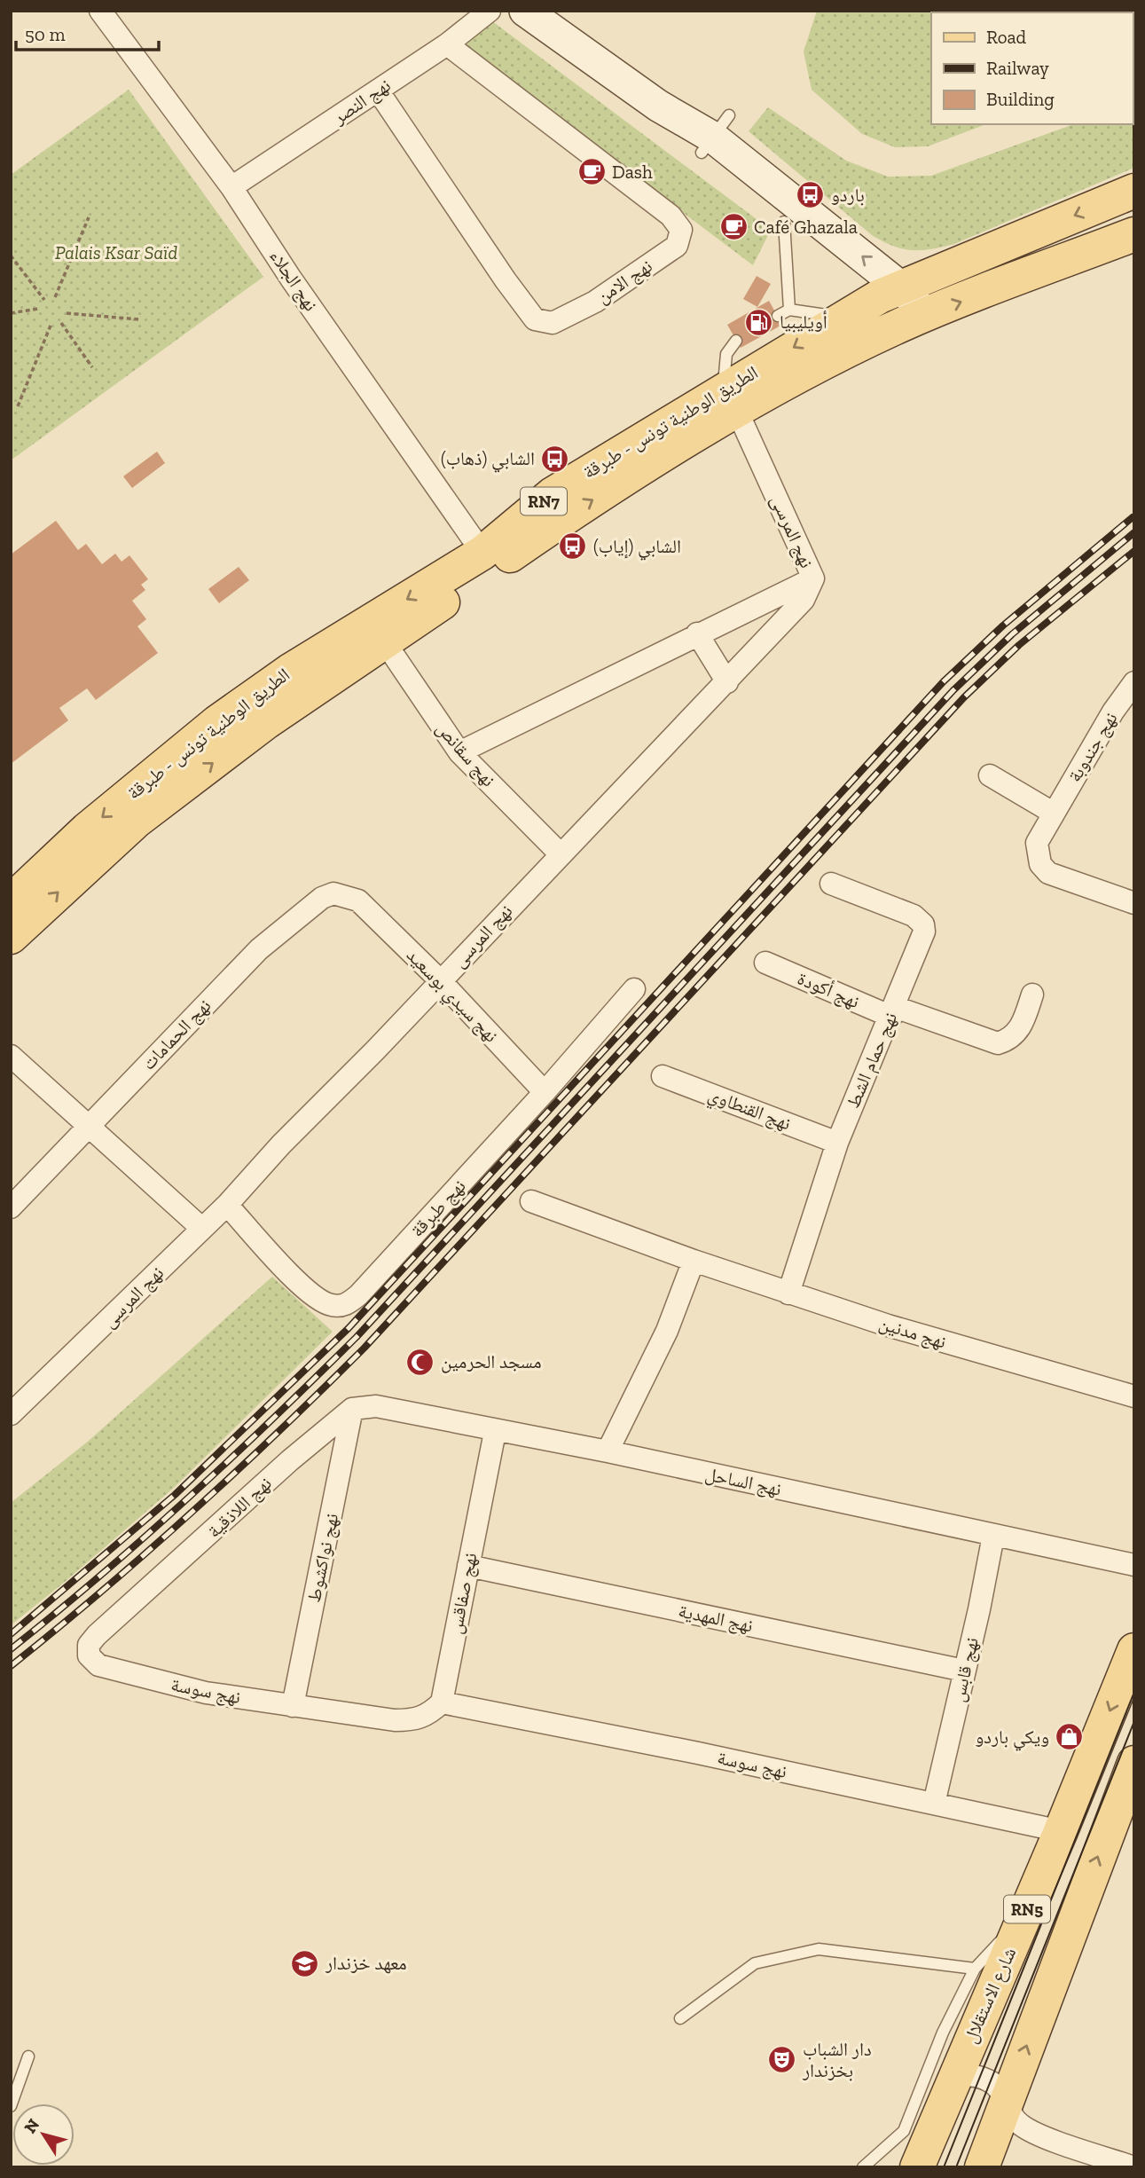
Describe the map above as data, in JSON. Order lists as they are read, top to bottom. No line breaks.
{"streets":{"main road":["الطريق الوطنية تونس - طبرقة","RN7","RN5","شارع الاستقلال"],"street":["نهج النصر","نهج الجلاء","نهج الامن","نهج المرسى","نهج جندوبة","نهج سقانص","نهج أكودة","نهج سيدي بوسعيد","نهج الحمامات","نهج حمام الشط","نهج القنطاوي","نهج طبرقة","نهج مدنين","نهج الساحل","نهج اللاذقية","نهج نواكشوط","نهج صفاقس","نهج المهدية","نهج قابس","نهج سوسة"]},"crossings":[["نهج النصر","نهج الجلاء"],["نهج النصر","نهج الامن"],["نهج الجلاء","الطريق الوطنية تونس - طبرقة"],["الطريق الوطنية تونس - طبرقة","نهج المرسى"],["الطريق الوطنية تونس - طبرقة","نهج سقانص"],["نهج المرسى","نهج سقانص"],["نهج المرسى","نهج سيدي بوسعيد"],["نهج المرسى","نهج طبرقة"],["نهج أكودة","نهج حمام الشط"],["نهج سيدي بوسعيد","نهج الحمامات"],["نهج سيدي بوسعيد","نهج طبرقة"],["نهج حمام الشط","نهج القنطاوي"],["نهج حمام الشط","نهج مدنين"],["نهج الساحل","نهج اللاذقية"],["نهج الساحل","نهج نواكشوط"],["نهج الساحل","نهج صفاقس"],["نهج الساحل","نهج قابس"],["نهج اللاذقية","نهج نواكشوط"],["نهج اللاذقية","نهج سوسة"],["نهج نواكشوط","نهج سوسة"],["نهج صفاقس","نهج المهدية"],["نهج صفاقس","نهج سوسة"],["نهج المهدية","نهج قابس"],["نهج قابس","نهج سوسة"],["نهج سوسة","شارع الاستقلال"]],"parks":["Palais Ksar Saïd"],"places":{"cafe":["Dash","Café Ghazala"],"bus stop":["باردو","الشابي (ذهاب)","الشابي (إياب)"],"fuel station":["أويليبيا"],"mosque":["مسجد الحرمين"],"shop":["ويكي باردو"],"school or university":["معهد خزندار"],"theatre":["دار الشباب بخزندار"]},"legend":["Road","Railway","Building"],"scale_bar":"50 m","north":"top left"}
